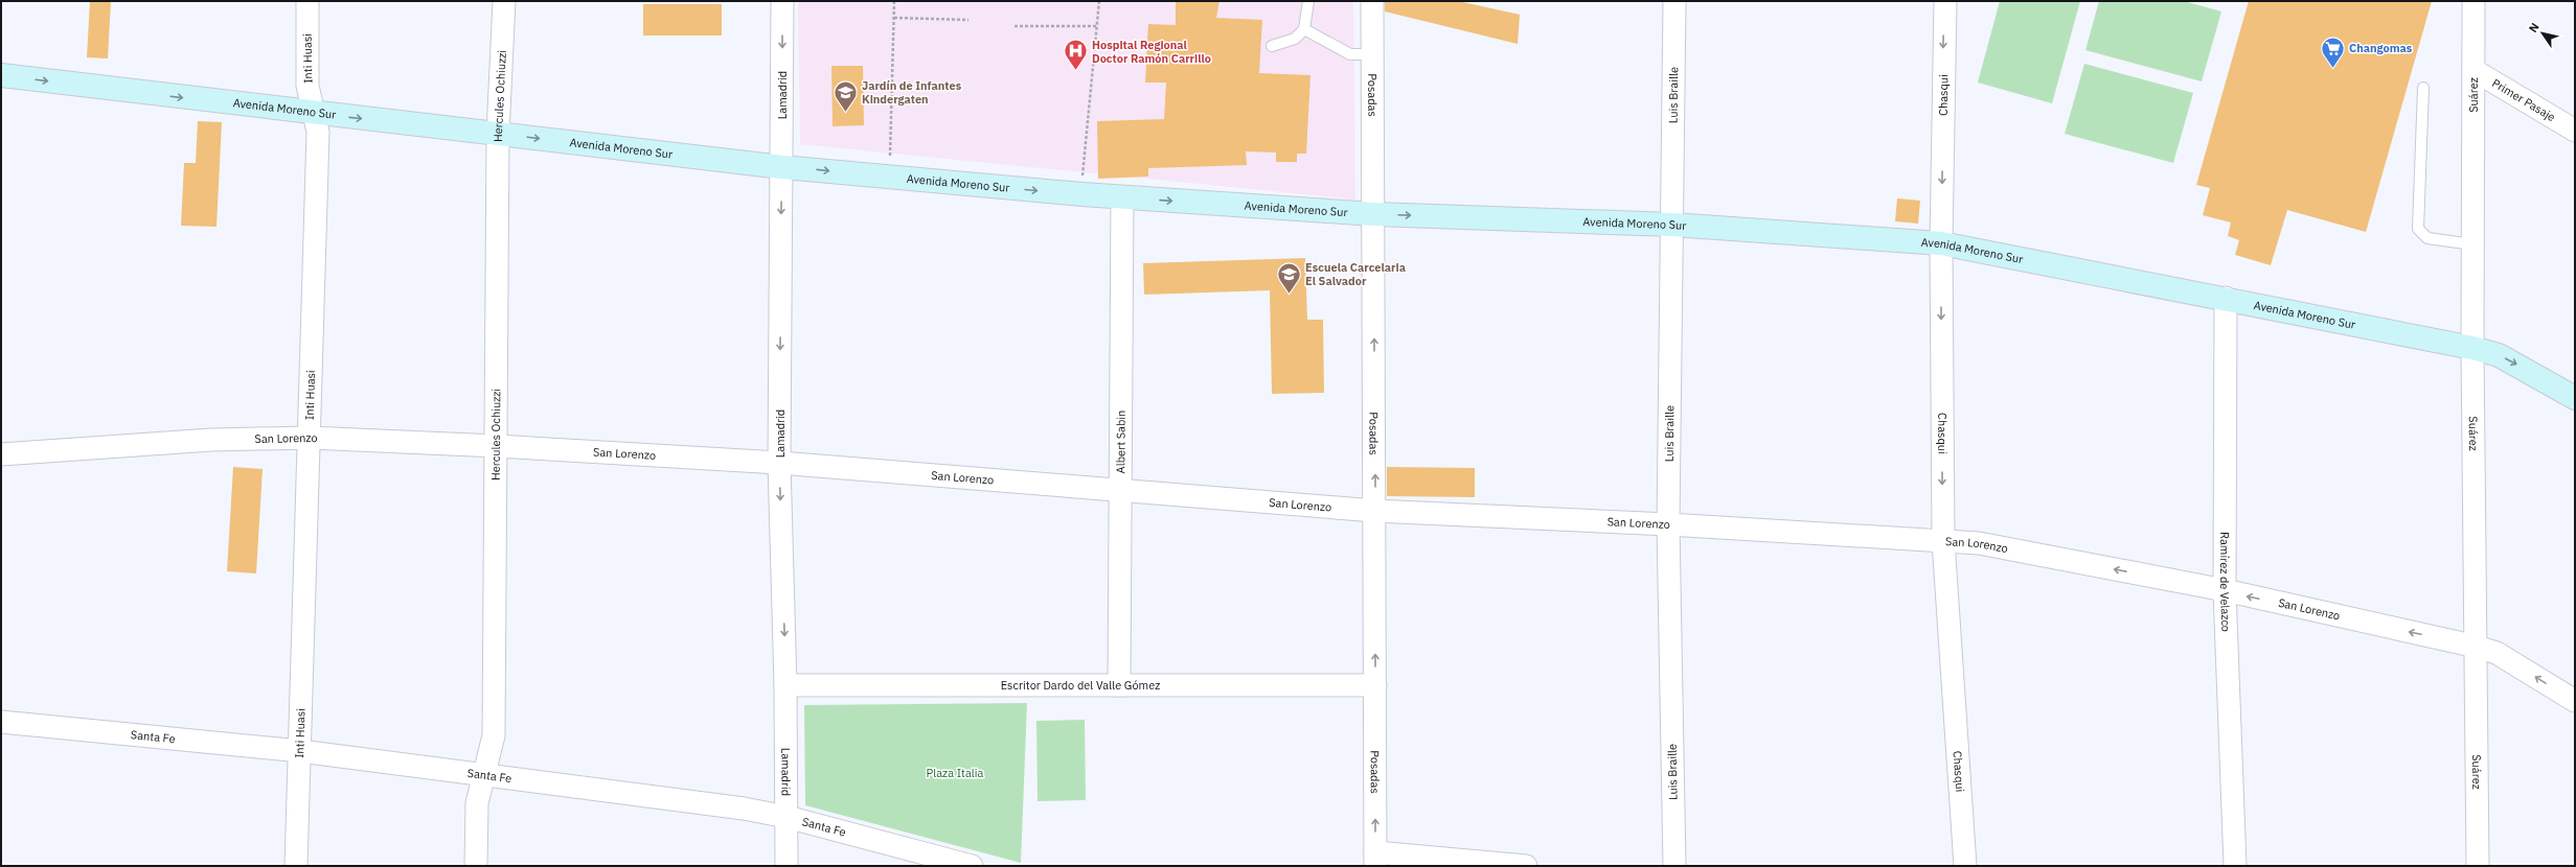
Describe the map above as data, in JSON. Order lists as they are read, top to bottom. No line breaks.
{"streets":{"street":["Inti Huasi","Lamadrid","Posadas","Luis Braille","Chasqui","Suárez","Hercules Ochiuzzi","Primer Pasaje","Avenida Moreno Sur","San Lorenzo","Albert Sabin","Ramírez de Velazco","Escritor Dardo del Valle Gómez","Santa Fe"]},"crossings":[["Inti Huasi","Avenida Moreno Sur"],["Inti Huasi","San Lorenzo"],["Inti Huasi","Santa Fe"],["Lamadrid","Avenida Moreno Sur"],["Lamadrid","San Lorenzo"],["Lamadrid","Escritor Dardo del Valle Gómez"],["Lamadrid","Santa Fe"],["Posadas","Avenida Moreno Sur"],["Posadas","San Lorenzo"],["Posadas","Escritor Dardo del Valle Gómez"],["Luis Braille","Avenida Moreno Sur"],["Luis Braille","San Lorenzo"],["Chasqui","Avenida Moreno Sur"],["Chasqui","San Lorenzo"],["Suárez","Primer Pasaje"],["Suárez","Avenida Moreno Sur"],["Suárez","San Lorenzo"],["Hercules Ochiuzzi","Avenida Moreno Sur"],["Hercules Ochiuzzi","San Lorenzo"],["Hercules Ochiuzzi","Santa Fe"],["Avenida Moreno Sur","Albert Sabin"],["Avenida Moreno Sur","Ramírez de Velazco"],["San Lorenzo","Albert Sabin"],["San Lorenzo","Ramírez de Velazco"],["Albert Sabin","Escritor Dardo del Valle Gómez"]],"one_way":["Lamadrid","Posadas","Chasqui","Avenida Moreno Sur"],"parks":["Plaza Italia"],"places":{"supermarket":["Changomas"],"hospital":["Hospital Regional Doctor Ramón Carrillo"],"school or university":["Jardín de Infantes Kindergaten","Escuela Carcelaria El Salvador"]},"north":"top left"}
